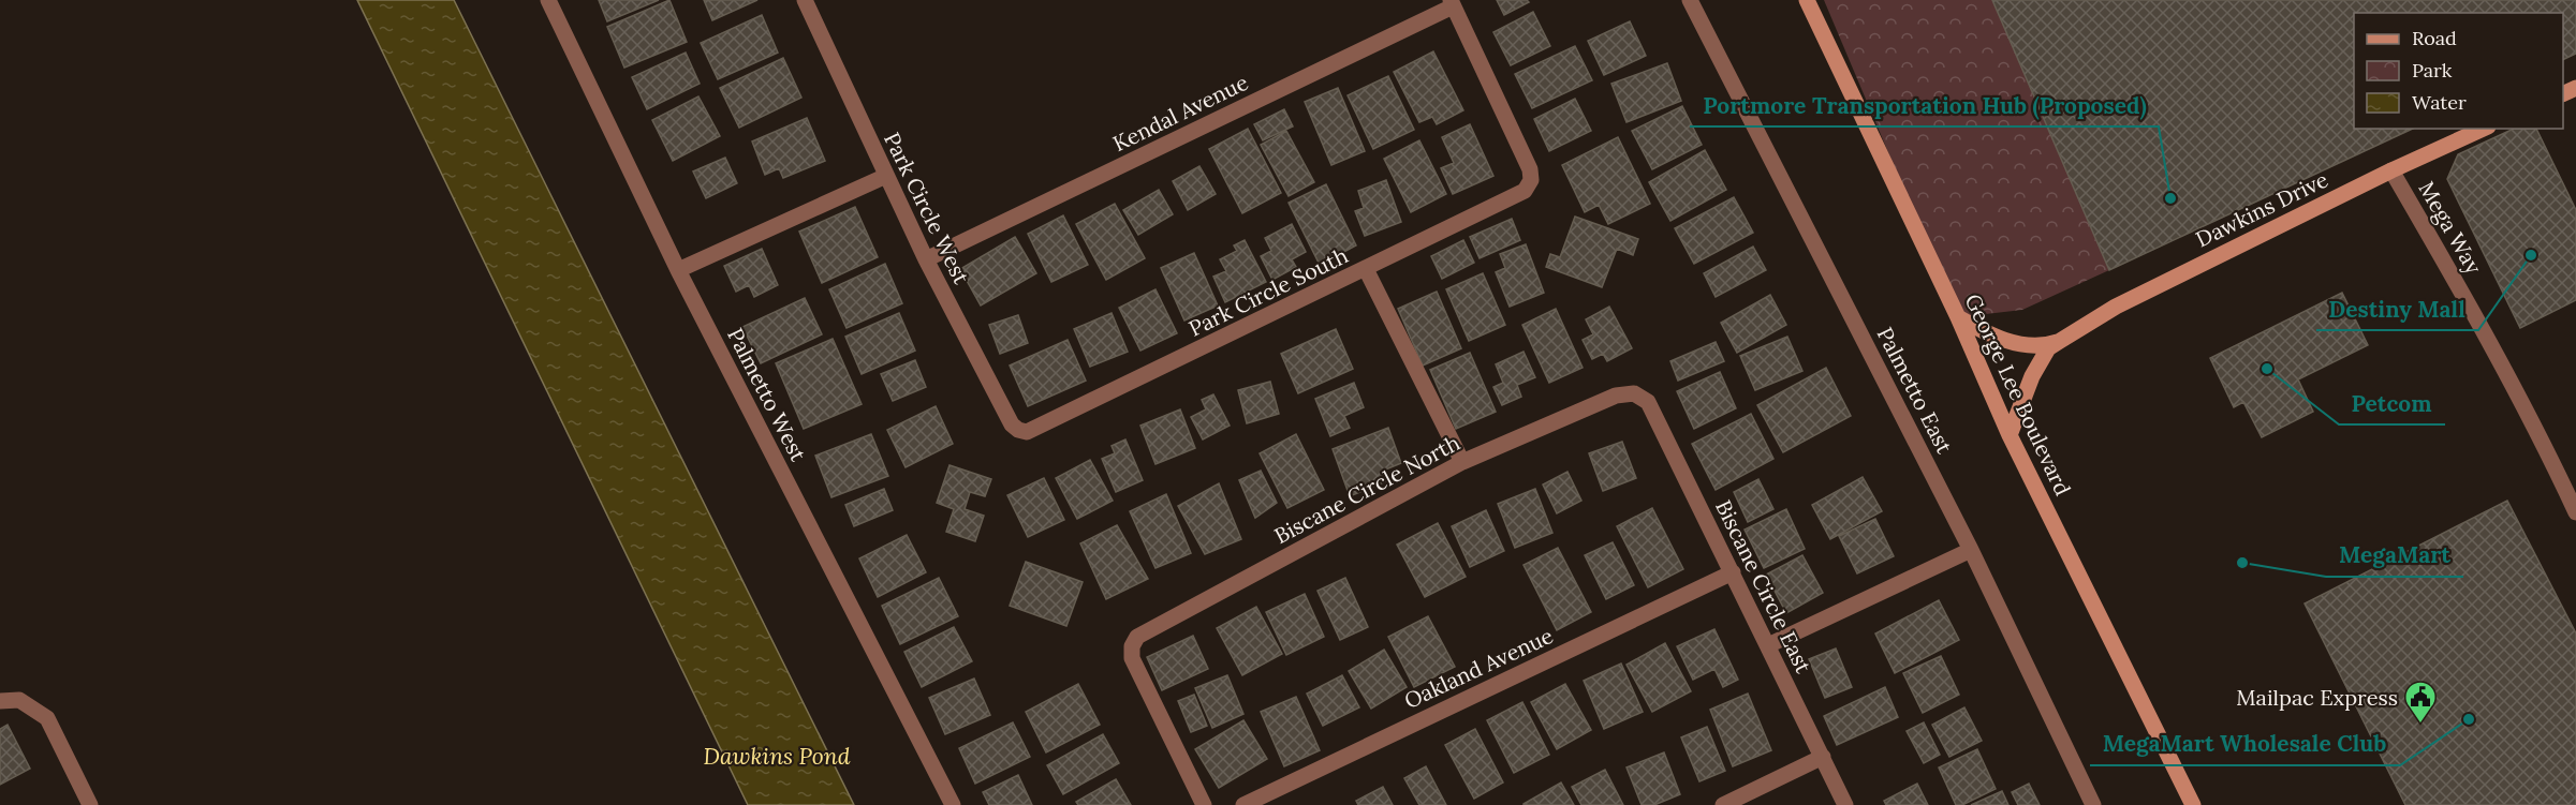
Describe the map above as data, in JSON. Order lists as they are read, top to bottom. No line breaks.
{"streets":{"main road":["Dawkins Drive","George Lee Boulevard"],"street":["Kendal Avenue","Park Circle West","Mega Way","Park Circle South","Palmetto East","Palmetto West","Biscane Circle North","Biscane Circle East","Oakland Avenue"]},"crossings":[["Kendal Avenue","Park Circle West"],["Kendal Avenue","Park Circle South"],["Park Circle West","Park Circle South"],["Dawkins Drive","Mega Way"],["Dawkins Drive","George Lee Boulevard"],["Biscane Circle North","Biscane Circle East"],["Biscane Circle East","Oakland Avenue"]],"water":["Dawkins Pond"],"places":{"other":["Portmore Transportation Hub (Proposed)","Destiny Mall","Petcom","MegaMart","MegaMart Wholesale Club"],"public building":["Mailpac Express"]},"legend":["Road","Park","Water"]}
